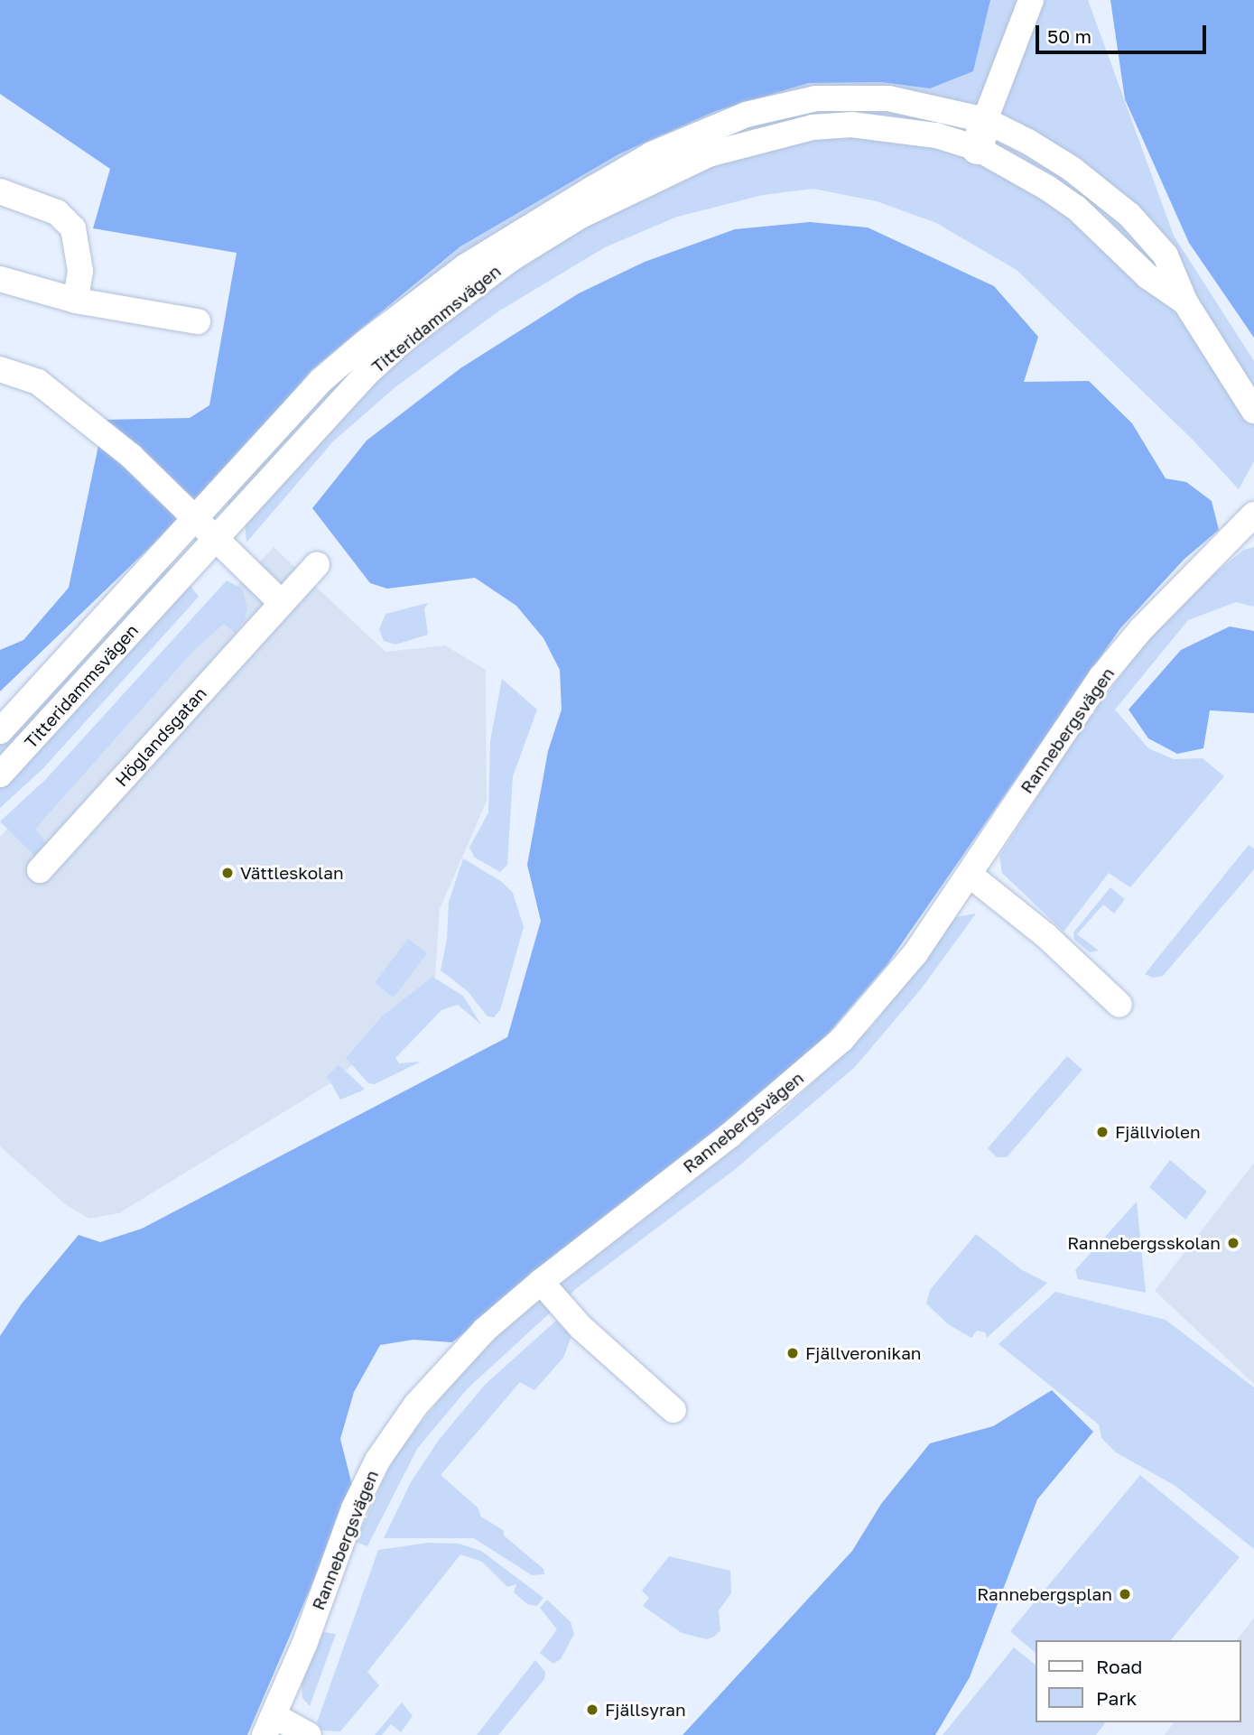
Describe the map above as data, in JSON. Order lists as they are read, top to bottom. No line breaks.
{"streets":{"street":["Titteridammsvägen","Rannebergsvägen","Höglandsgatan"]},"places":["Vättleskolan","Fjällviolen","Rannebergsskolan","Fjällveronikan","Rannebergsplan","Fjällsyran"],"legend":["Road","Park"],"scale_bar":"50 m"}
